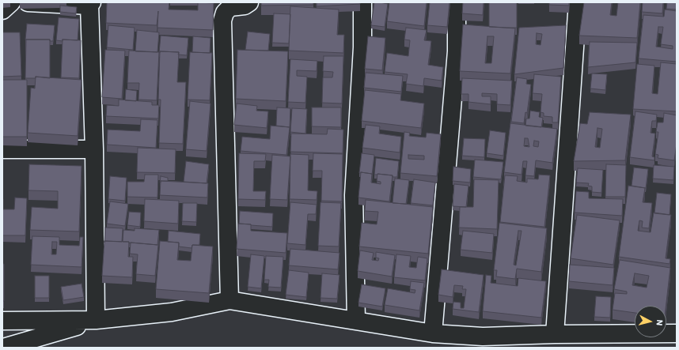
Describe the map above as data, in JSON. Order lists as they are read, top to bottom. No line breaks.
{"north":"right"}
